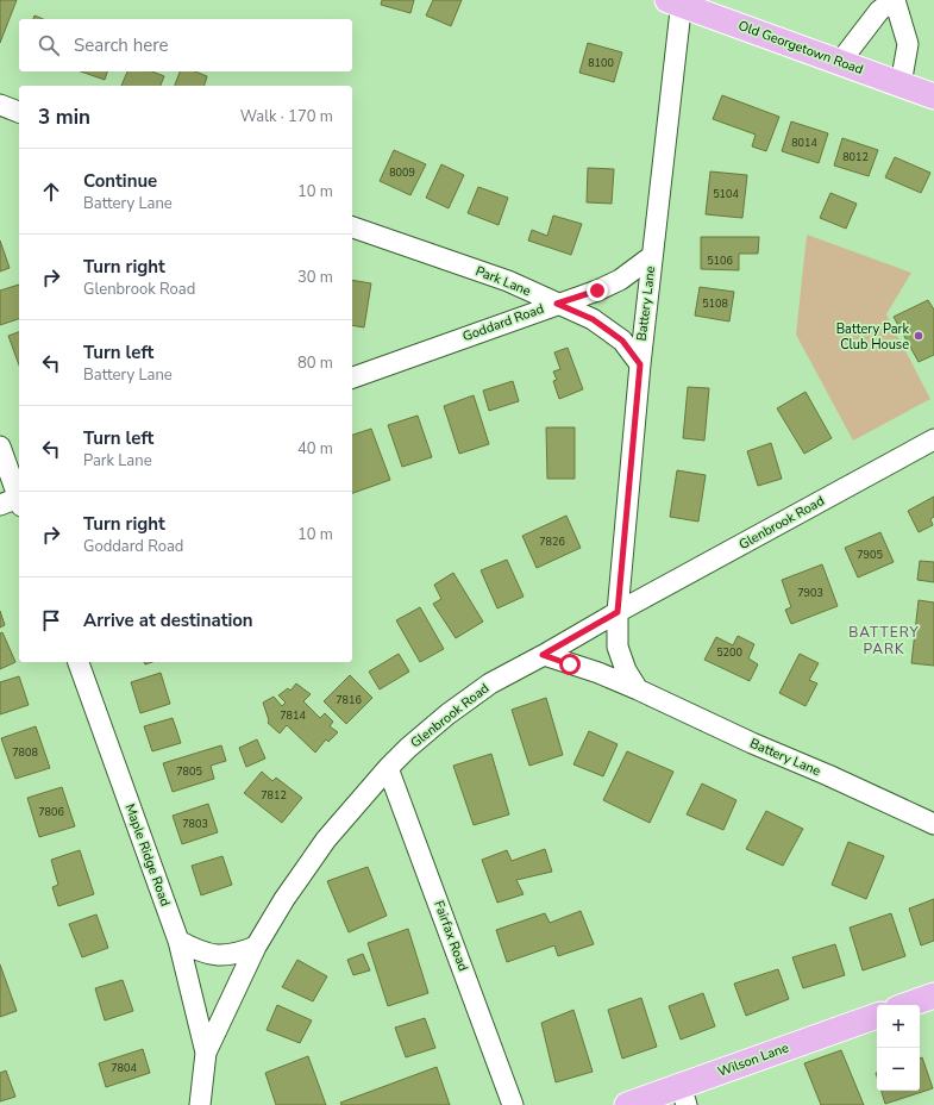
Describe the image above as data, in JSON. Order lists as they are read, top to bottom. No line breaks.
{"streets":{"main road":["Old Georgetown Road","Wilson Lane"],"street":["Park Lane","Battery Lane","Goddard Road","Glenbrook Road","Maple Ridge Road","Fairfax Road"]},"crossings":[["Old Georgetown Road","Battery Lane"],["Park Lane","Battery Lane"],["Park Lane","Goddard Road"],["Battery Lane","Goddard Road"],["Battery Lane","Glenbrook Road"],["Glenbrook Road","Maple Ridge Road"],["Glenbrook Road","Fairfax Road"]],"districts":["BATTERY PARK"],"places":["Battery Park Club House"],"house_numbers":["8100","8014","8012","8009","5104","5106","5108","7826","7905","7903","5200","7816","7814","7808","7805","7812","7806","7803","7804"],"page":{"search":"Search here","heading":["3 min","Walk · 170 m"],"list":[["Continue","Battery Lane","10 m"],["Turn right","Glenbrook Road","30 m"],["Turn left","Battery Lane","80 m"],["Turn left","Park Lane","40 m"],["Turn right","Goddard Road","10 m"],"Arrive at destination"],"map_buttons":["+","−"]}}
